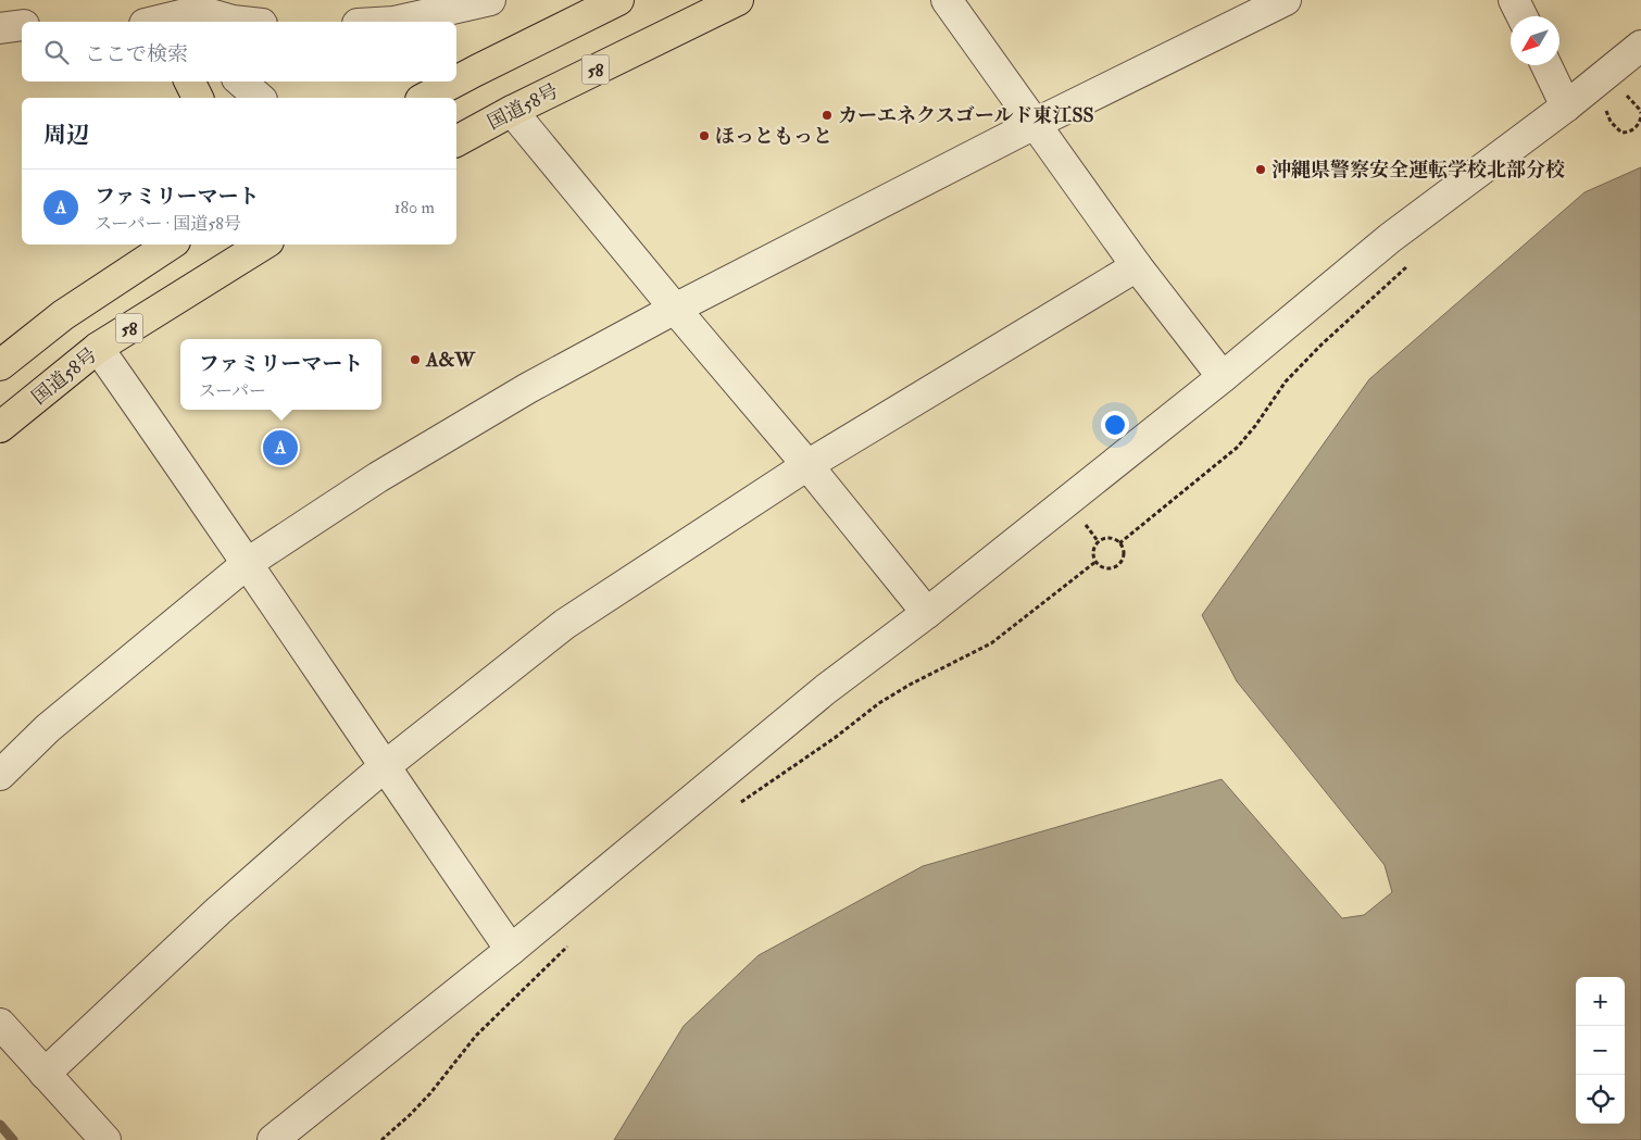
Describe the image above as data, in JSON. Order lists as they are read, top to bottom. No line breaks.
{"streets":{"highway":["58","国道58号"]},"places":["カーエネクスゴールド東江SS","ほっともっと","沖縄県警察安全運転学校北部分校","A&W"],"north":"bottom left","page":{"search":"ここで検索","heading":"周辺","list":[{"mark":"A","name":"ファミリーマート","note":"スーパー · 国道58号","value":"180 m"}],"popup":["ファミリーマート","スーパー"],"pins":"A","map_buttons":["+","−"]}}
